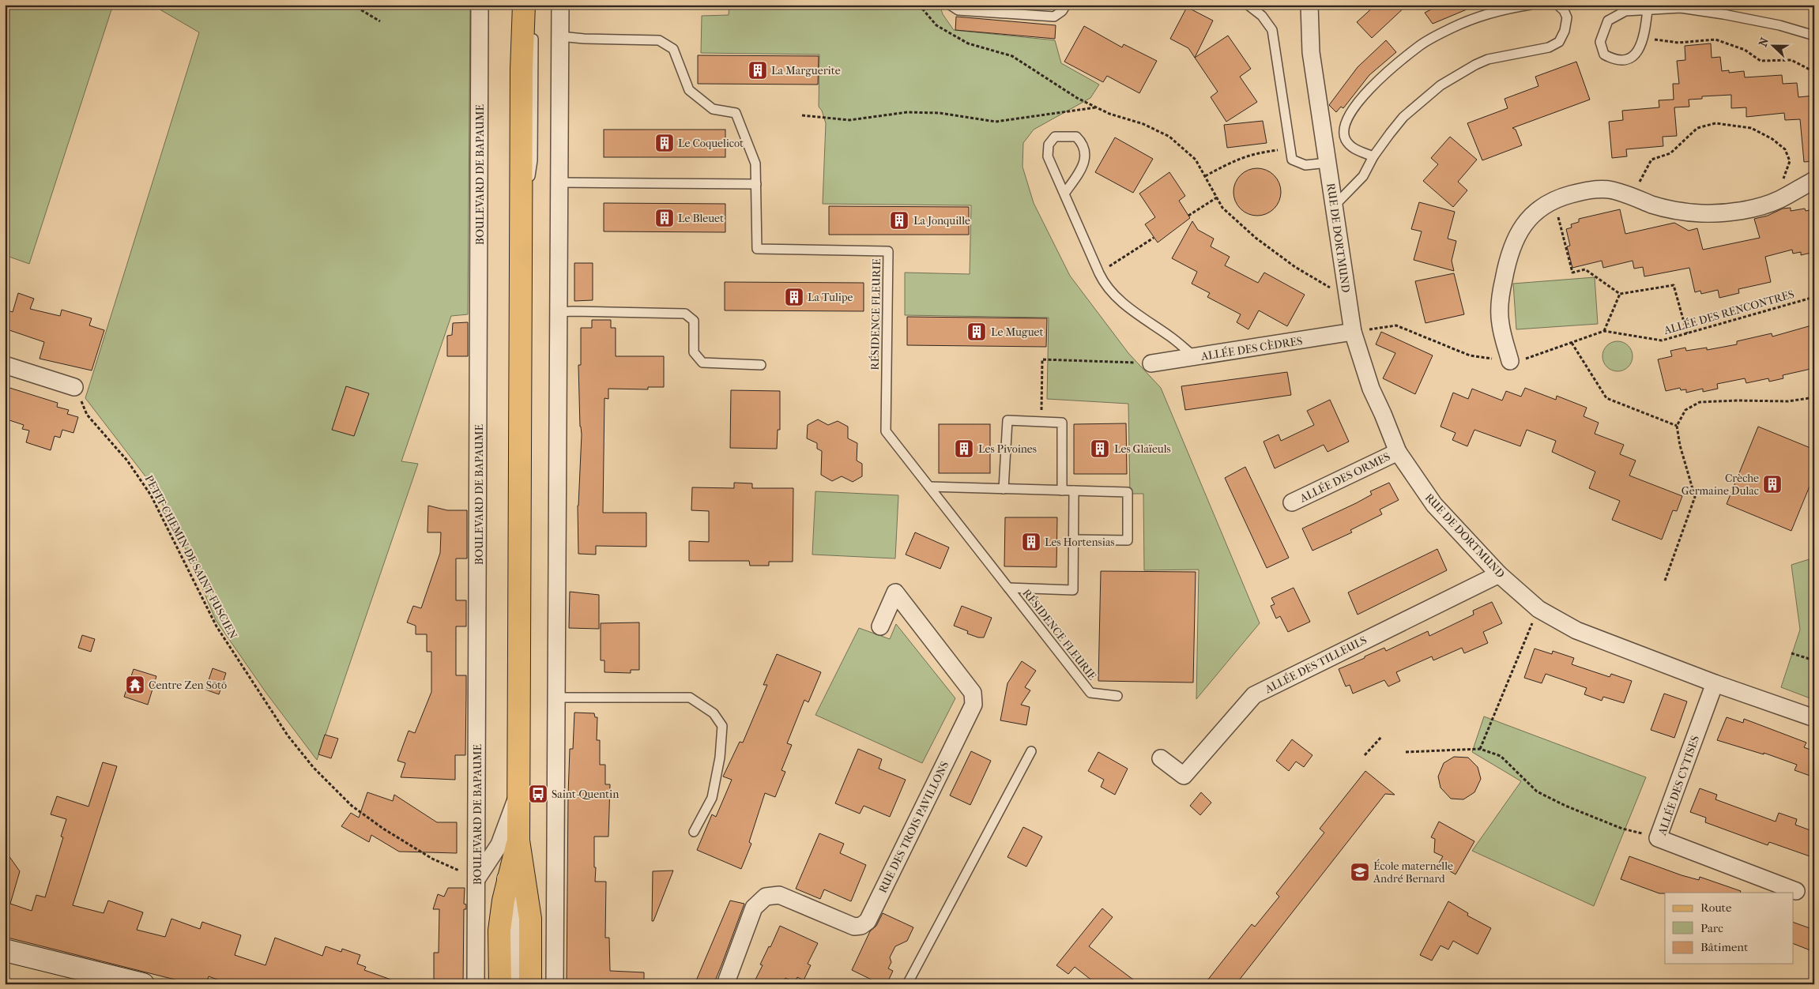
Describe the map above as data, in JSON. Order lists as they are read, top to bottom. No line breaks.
{"streets":{"street":["BOULEVARD DE BAPAUME","RUE DE DORTMUND","ALLÉE DES CÈDRES","ALLÉE DES ORMES","ALLÉE DES TILLEULS","ALLÉE DES CYTISES","RUE DES TROIS PAVILLONS"],"lane":["RÉSIDENCE FLEURIE"],"path":["ALLÉE DES RENCONTRES","PETIT CHEMIN DE SAINT-FUSCIEN"]},"crossings":[["BOULEVARD DE BAPAUME","PETIT CHEMIN DE SAINT-FUSCIEN"],["RUE DE DORTMUND","ALLÉE DES RENCONTRES"],["RUE DE DORTMUND","ALLÉE DES CÈDRES"],["RUE DE DORTMUND","ALLÉE DES ORMES"],["RUE DE DORTMUND","ALLÉE DES TILLEULS"],["RUE DE DORTMUND","ALLÉE DES CYTISES"],["ALLÉE DES RENCONTRES","ALLÉE DES CÈDRES"]],"places":{"building":["La Marguerite","Le Coquelicot","Le Bleuet","La Jonquille","La Tulipe","Le Muguet","Les Pivoines","Les Glaïeuls","Crèche Germaine Dulac","Les Hortensias"],"temple":["Centre Zen Sōtō"],"bus stop":["Saint-Quentin"],"school or university":["École maternelle André Bernard"]},"legend":["Route","Parc","Bâtiment"],"north":"left"}
